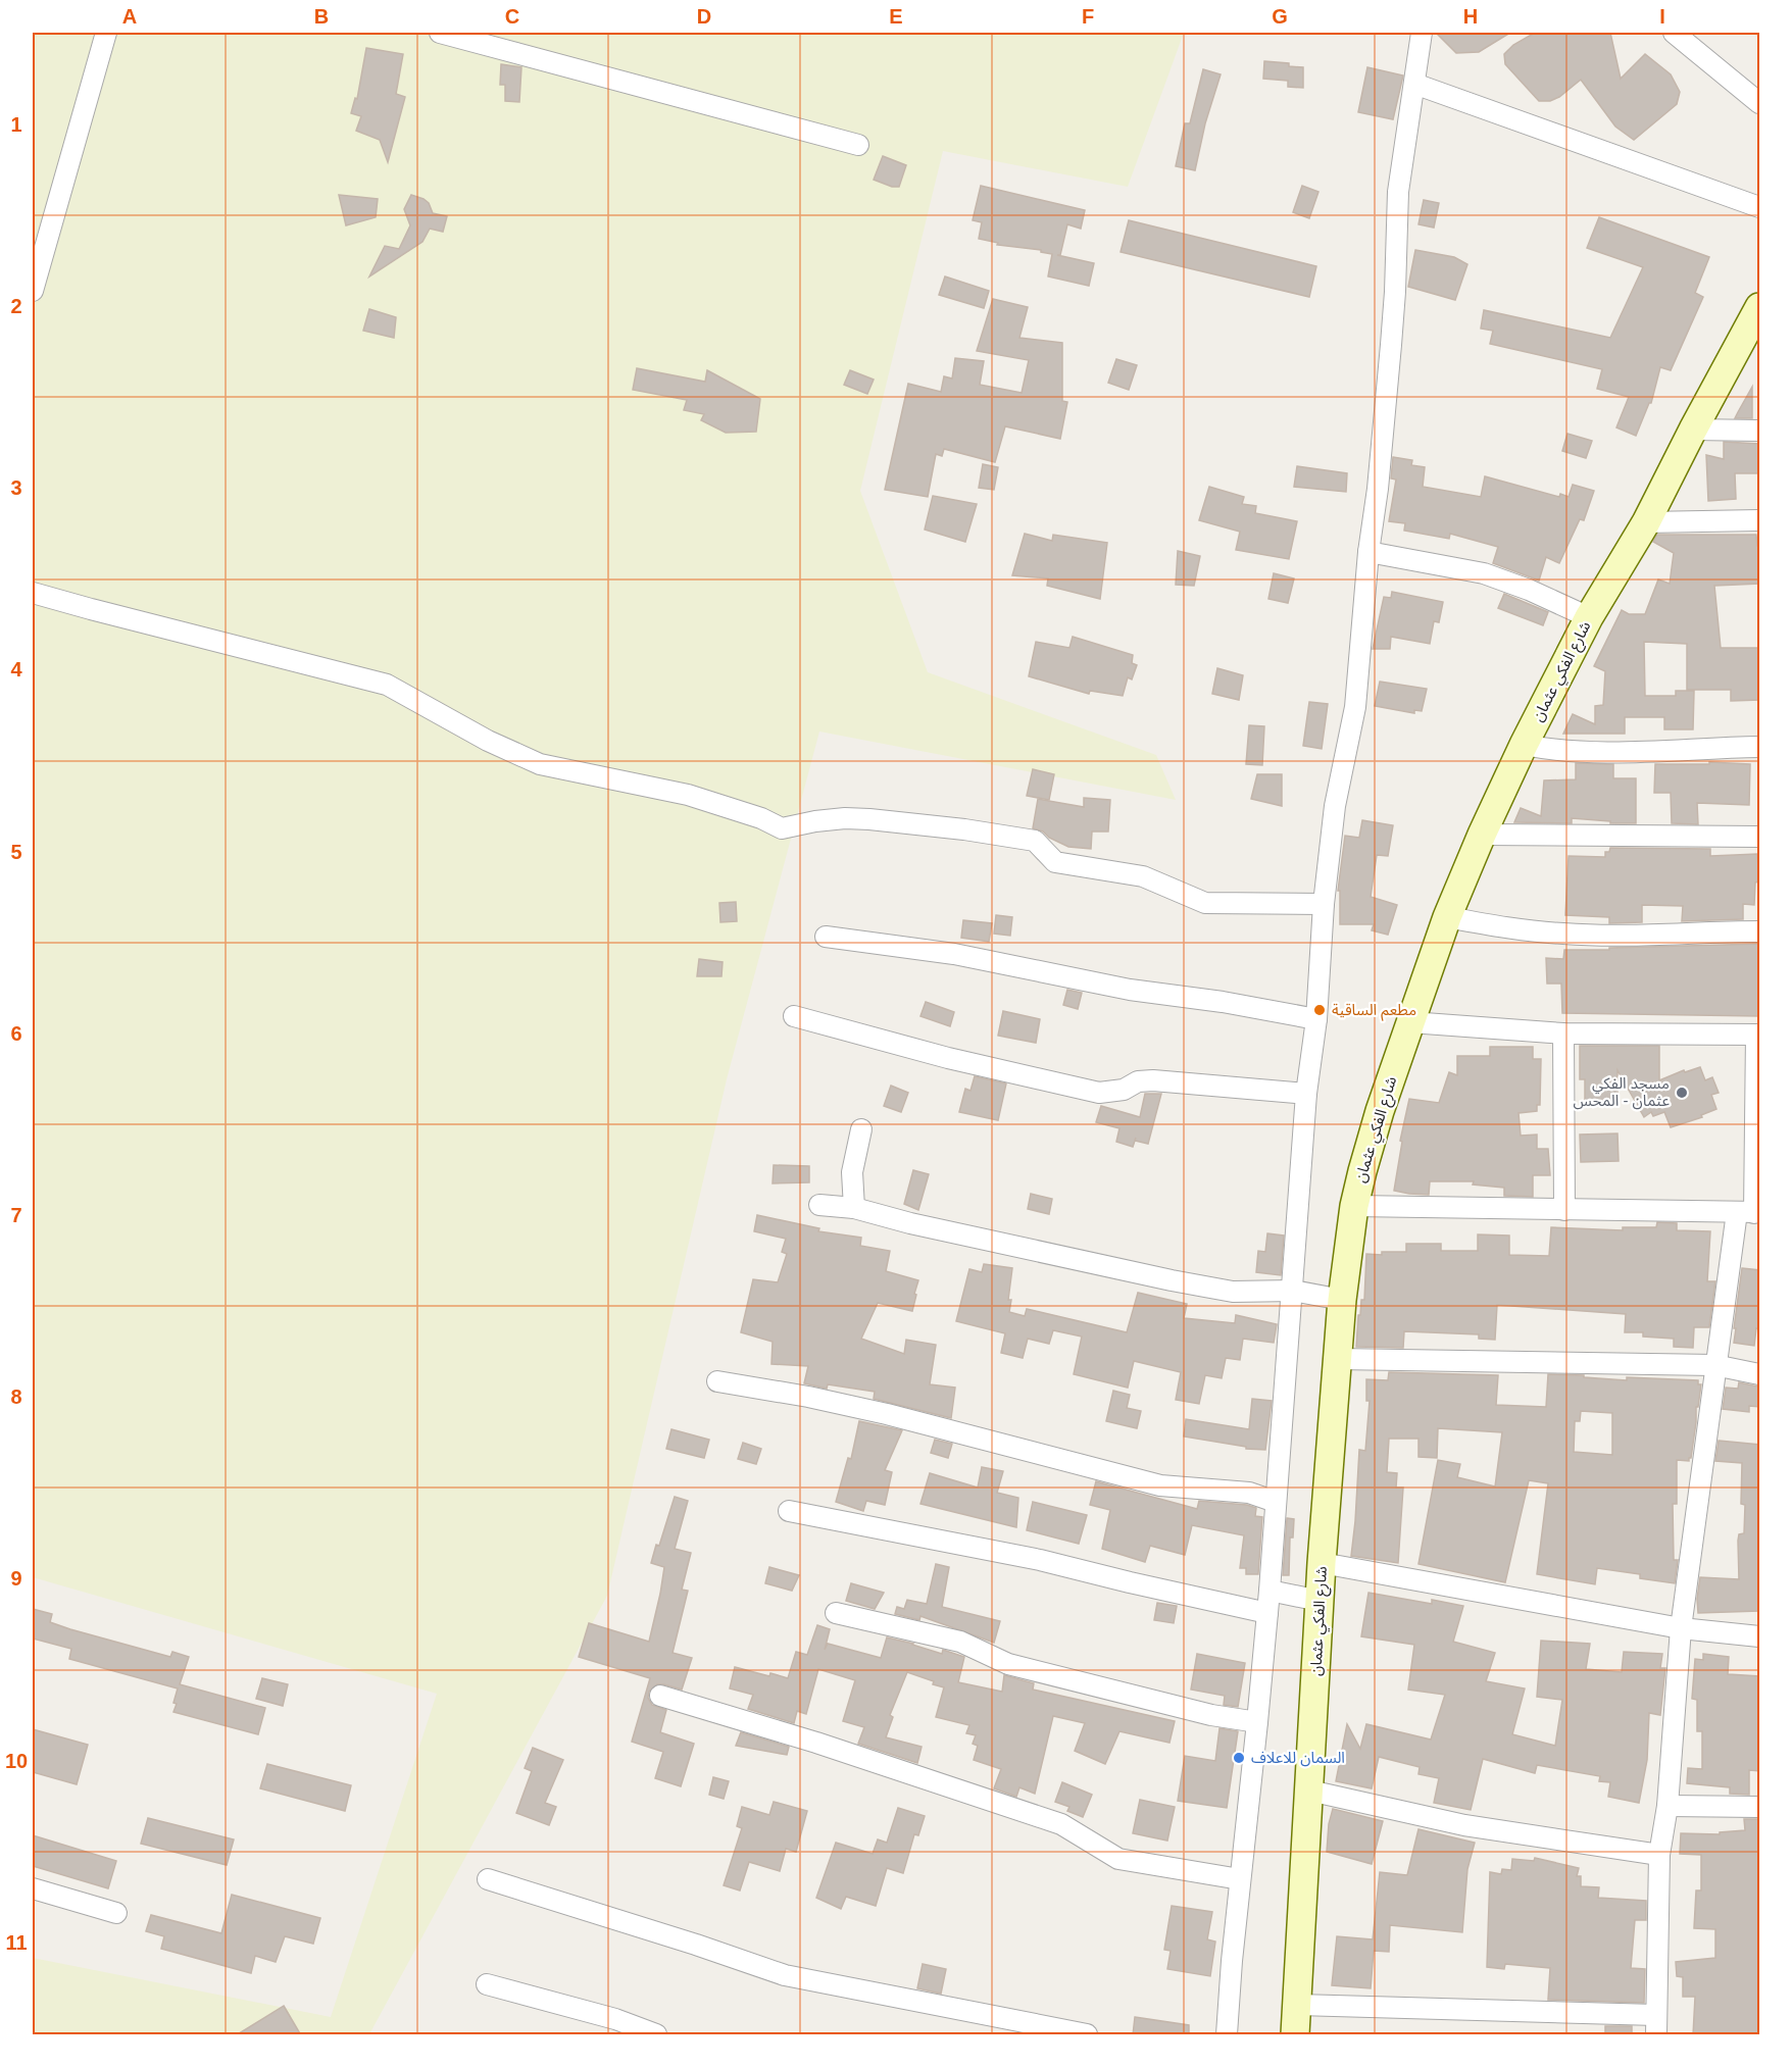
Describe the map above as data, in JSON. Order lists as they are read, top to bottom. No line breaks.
{"streets":{"street":["شارع الفكي عثمان"]},"places":["مطعم الساقية","مسجد الفكي عثمان - المحس","السمان للاعلاف"],"grid":{"columns":["A","B","C","D","E","F","G","H","I"],"rows":["1","2","3","4","5","6","7","8","9","10","11"]}}
